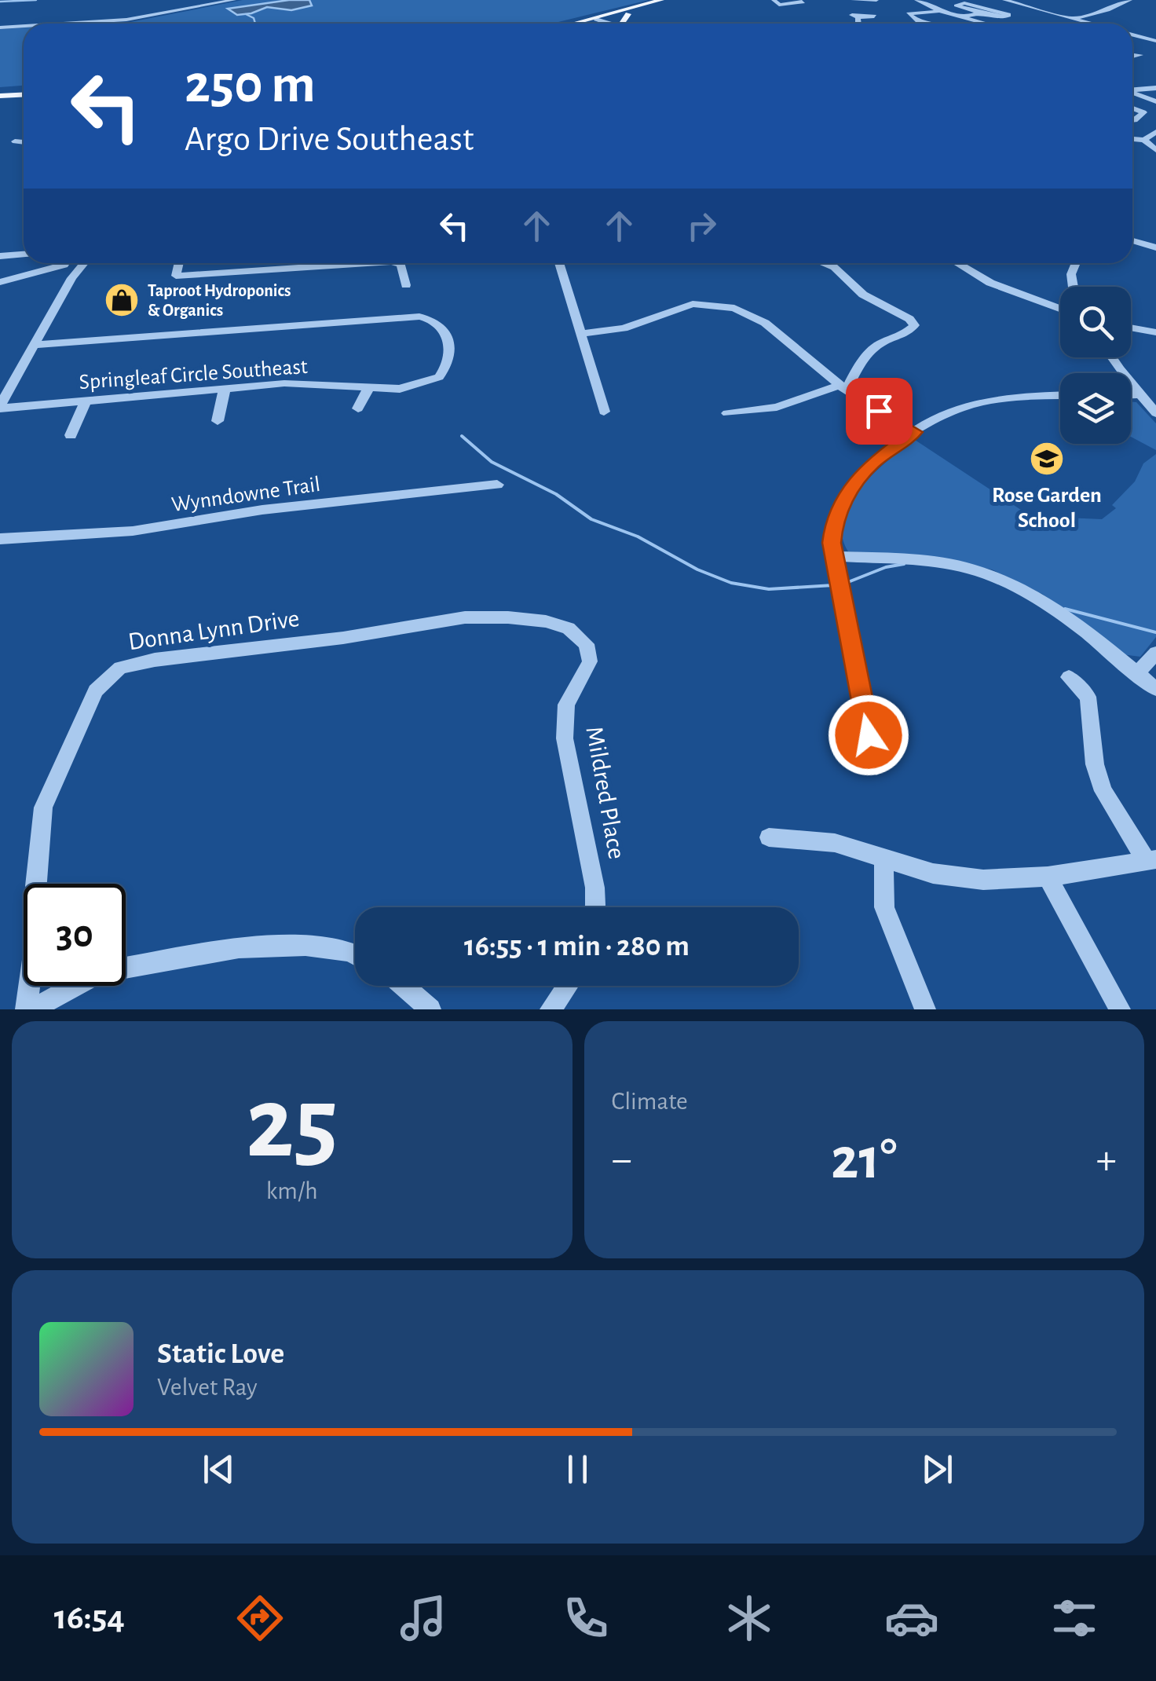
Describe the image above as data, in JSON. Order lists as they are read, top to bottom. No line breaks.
{"streets":{"street":["Springleaf Circle Southeast","Wynndowne Trail","Donna Lynn Drive","Mildred Place"]},"crossings":[["Donna Lynn Drive","Mildred Place"]],"places":{"shop":["Taproot Hydroponics & Organics"],"school or university":["Rose Garden School"]},"page":{"turn":["250 m","Argo Drive Southeast"],"limit":"30","trip":"16:55 · 1 min · 280 m","tile":[["25","km/h"],"Climate"],"heat":["−","21°","+"],"song":["Static Love","Velvet Ray"],"tabs":"16:54"}}
